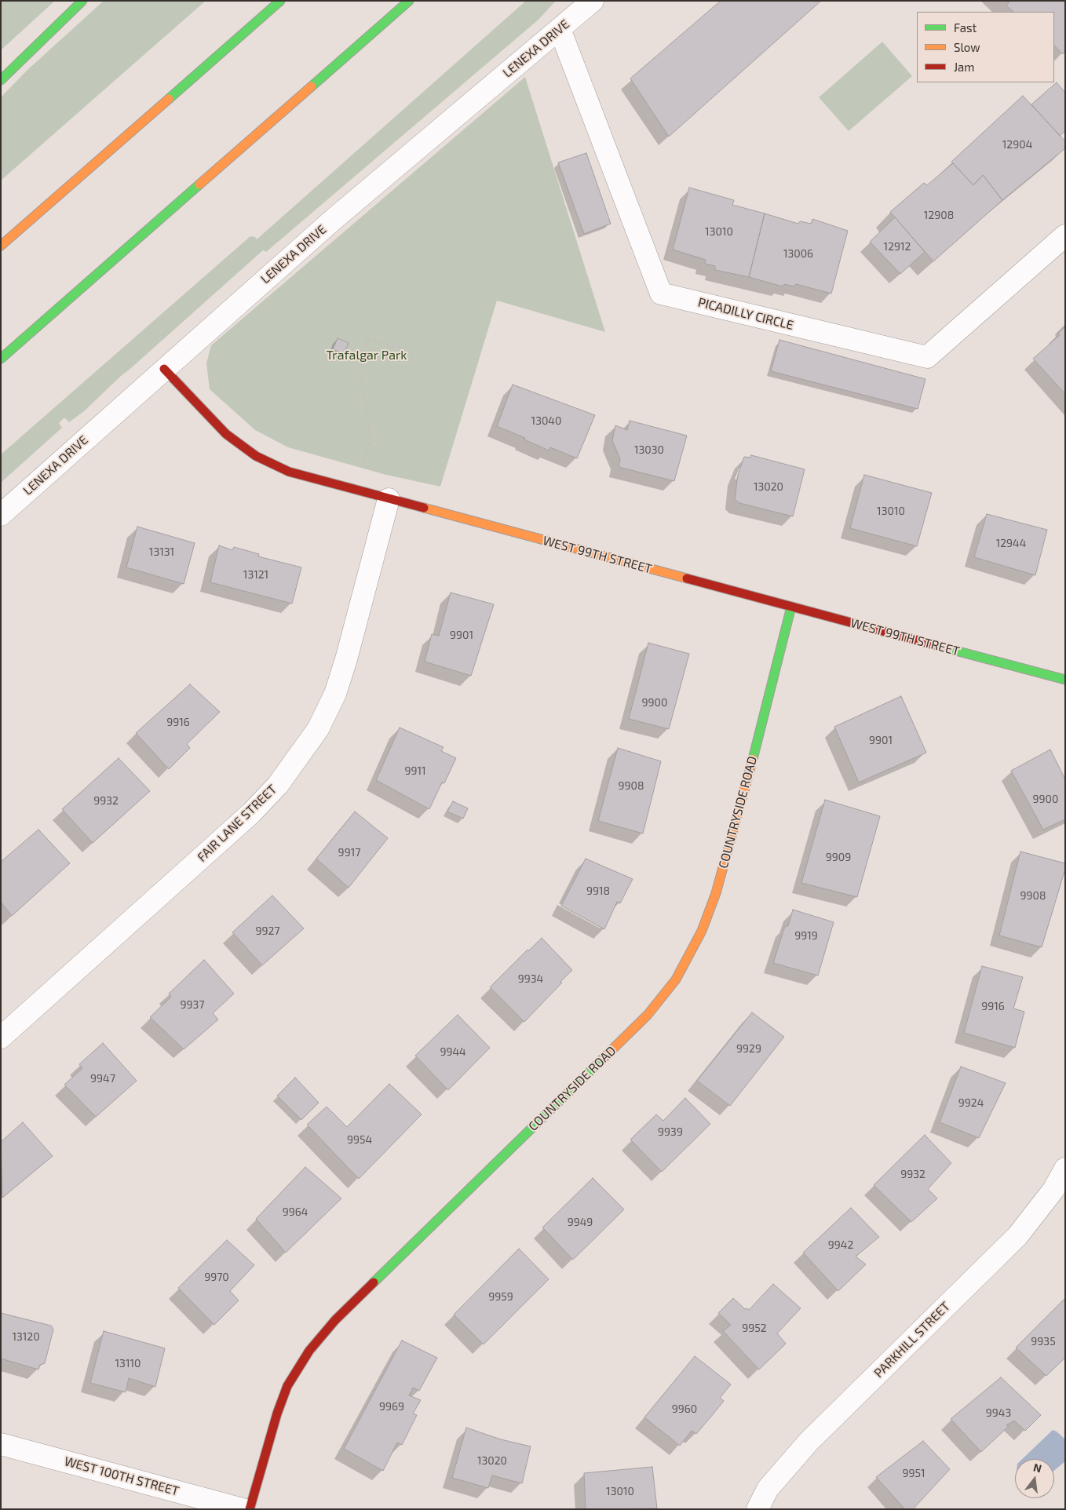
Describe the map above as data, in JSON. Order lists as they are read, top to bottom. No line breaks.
{"streets":{"main road":["WEST 99TH STREET","COUNTRYSIDE ROAD"],"street":["LENEXA DRIVE","PICADILLY CIRCLE","FAIR LANE STREET","PARKHILL STREET","WEST 100TH STREET"]},"crossings":[["LENEXA DRIVE","PICADILLY CIRCLE"],["LENEXA DRIVE","WEST 99TH STREET"],["WEST 99TH STREET","COUNTRYSIDE ROAD"],["WEST 99TH STREET","FAIR LANE STREET"]],"parks":["Trafalgar Park"],"house_numbers":["12904","12908","13010","12912","13006","13040","13030","13020","13010","12944","13131","13121","9901","9900","9916","9901","9911","9908","9900","9932","9917","9909","9918","9908","9927","9919","9934","9937","9916","9929","9944","9947","9924","9939","9954","9932","9964","9949","9942","9970","9959","9952","13120","9935","13110","9969","9960","9943","13020","9951","13010"],"legend":["Fast","Slow","Jam"],"north":"top"}
